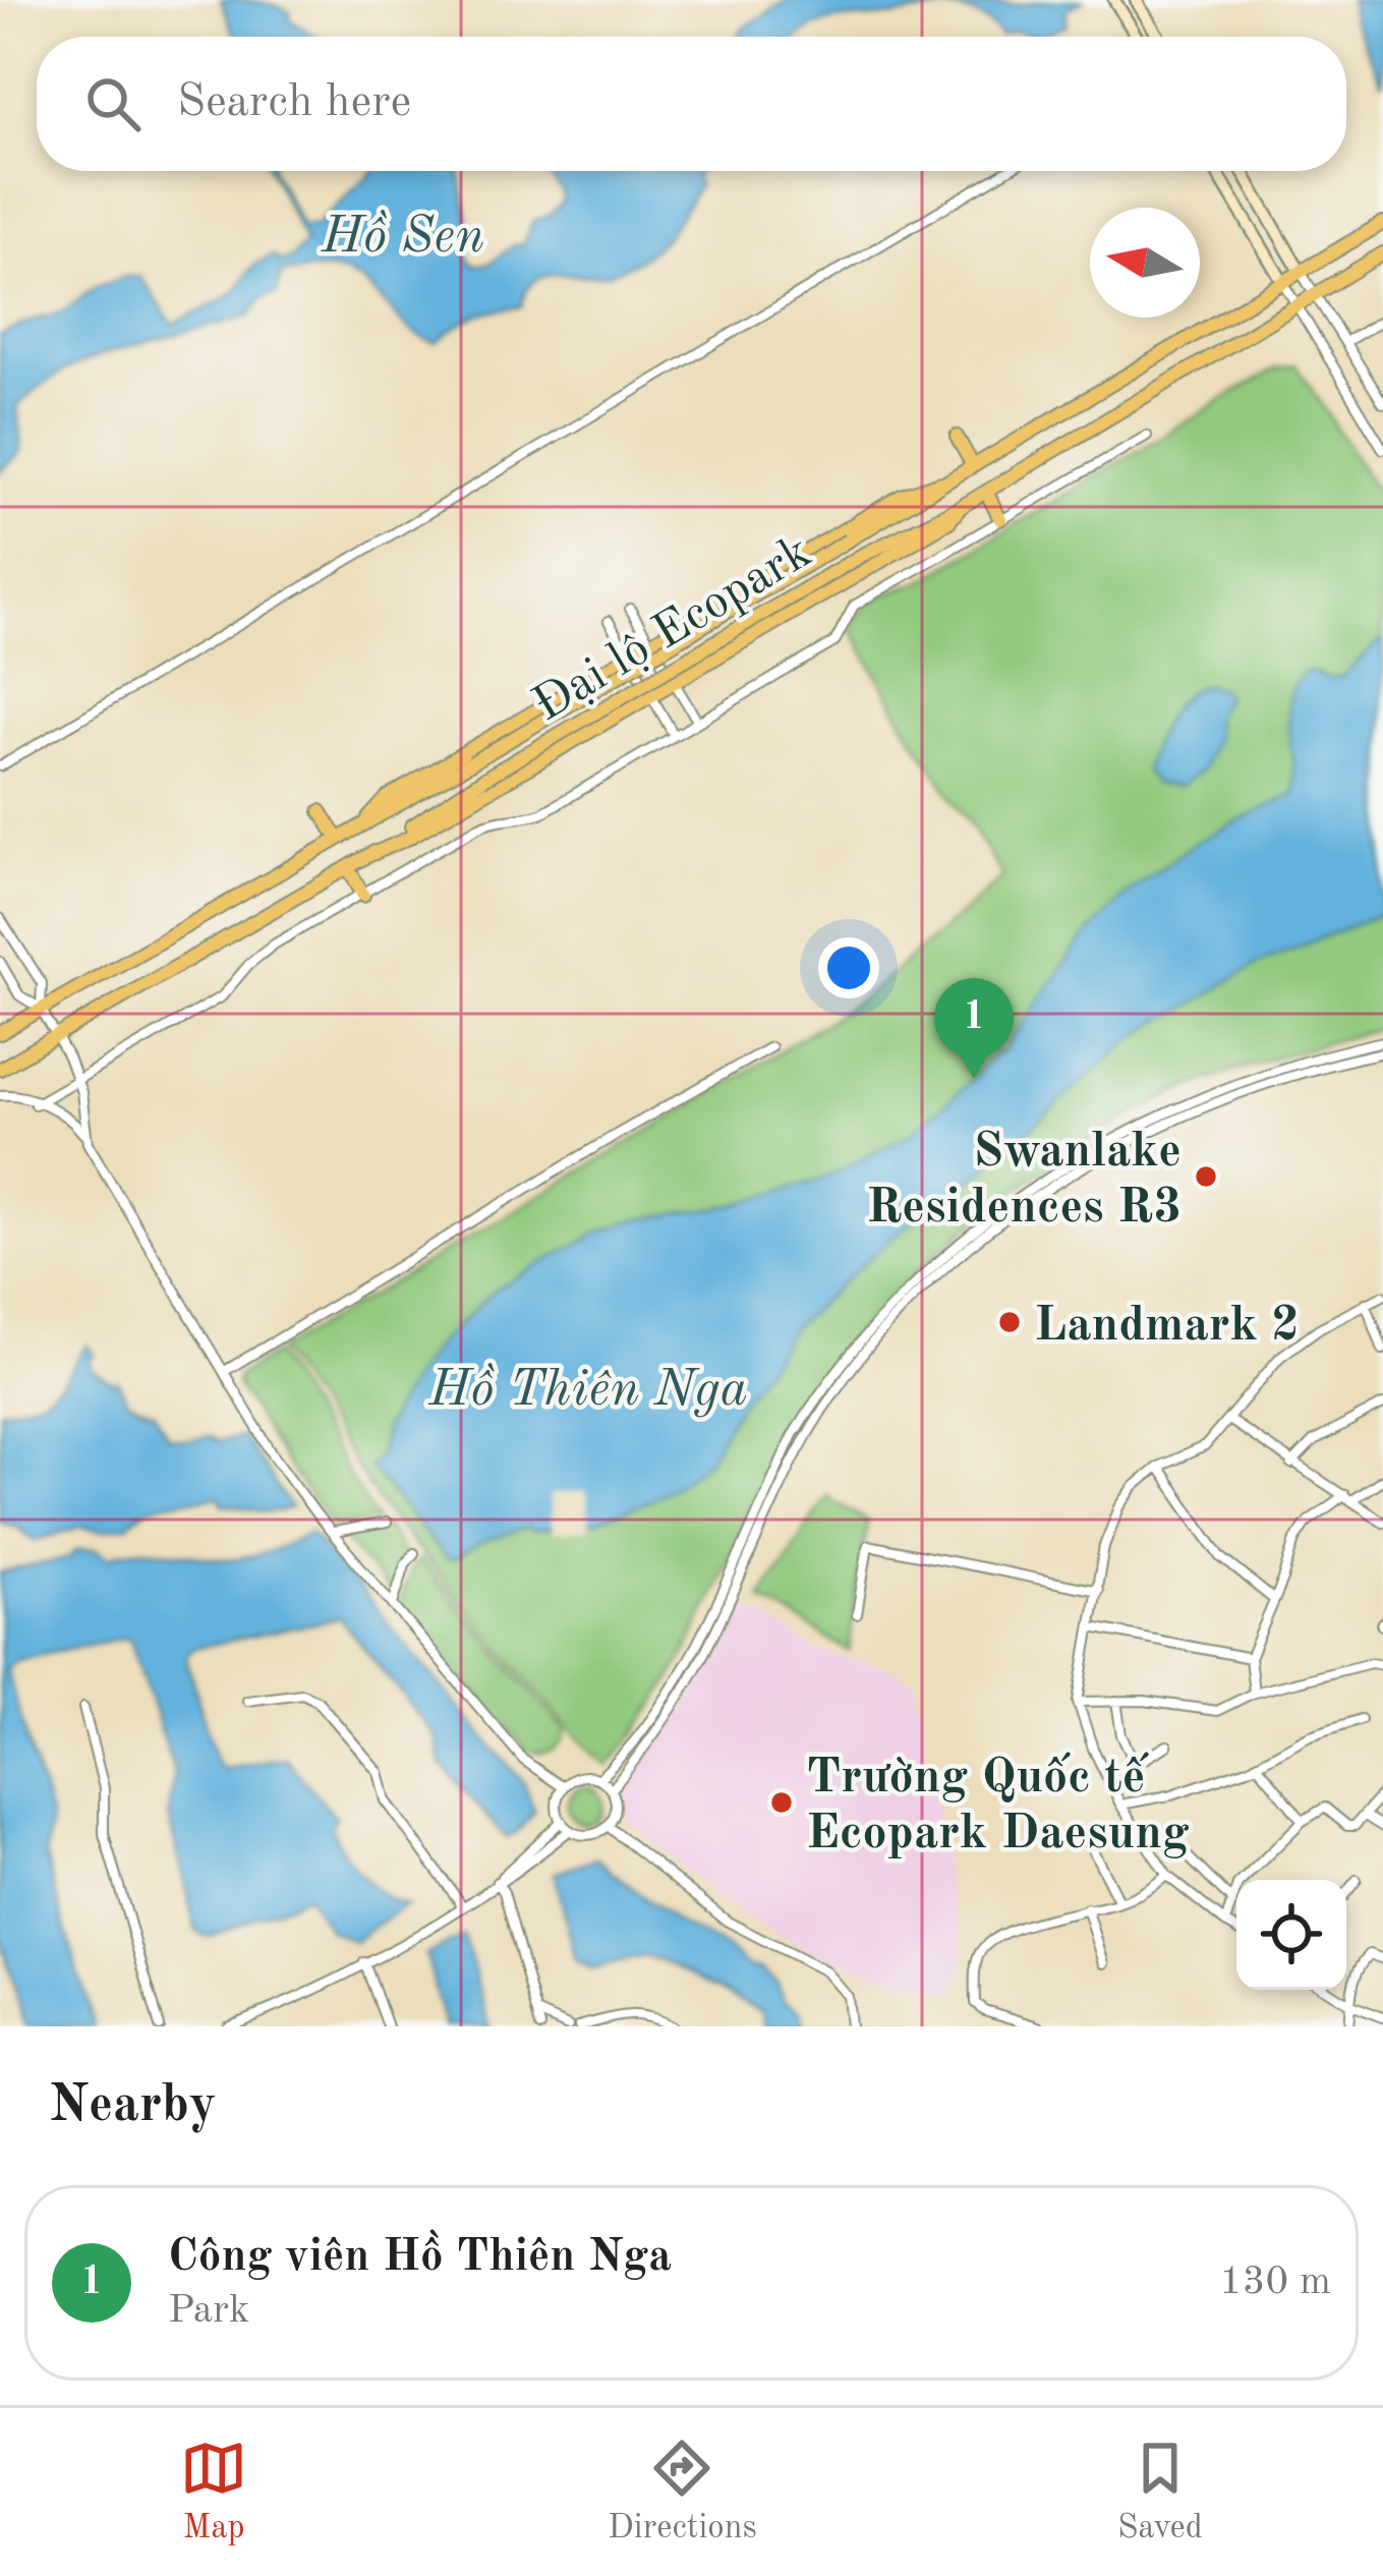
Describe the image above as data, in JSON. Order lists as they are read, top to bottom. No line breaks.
{"streets":{"highway":["Đại lộ Ecopark"]},"water":["Hồ Sen","Hồ Thiên Nga"],"places":["Swanlake Residences R3","Landmark 2","Trường Quốc tế Ecopark Daesung"],"north":"left","page":{"search":"Search here","pins":"1","heading":"Nearby","list":[{"mark":"1","name":"Công viên Hồ Thiên Nga","note":"Park","value":"130 m"}],"nav":["Map","Directions","Saved"]}}
